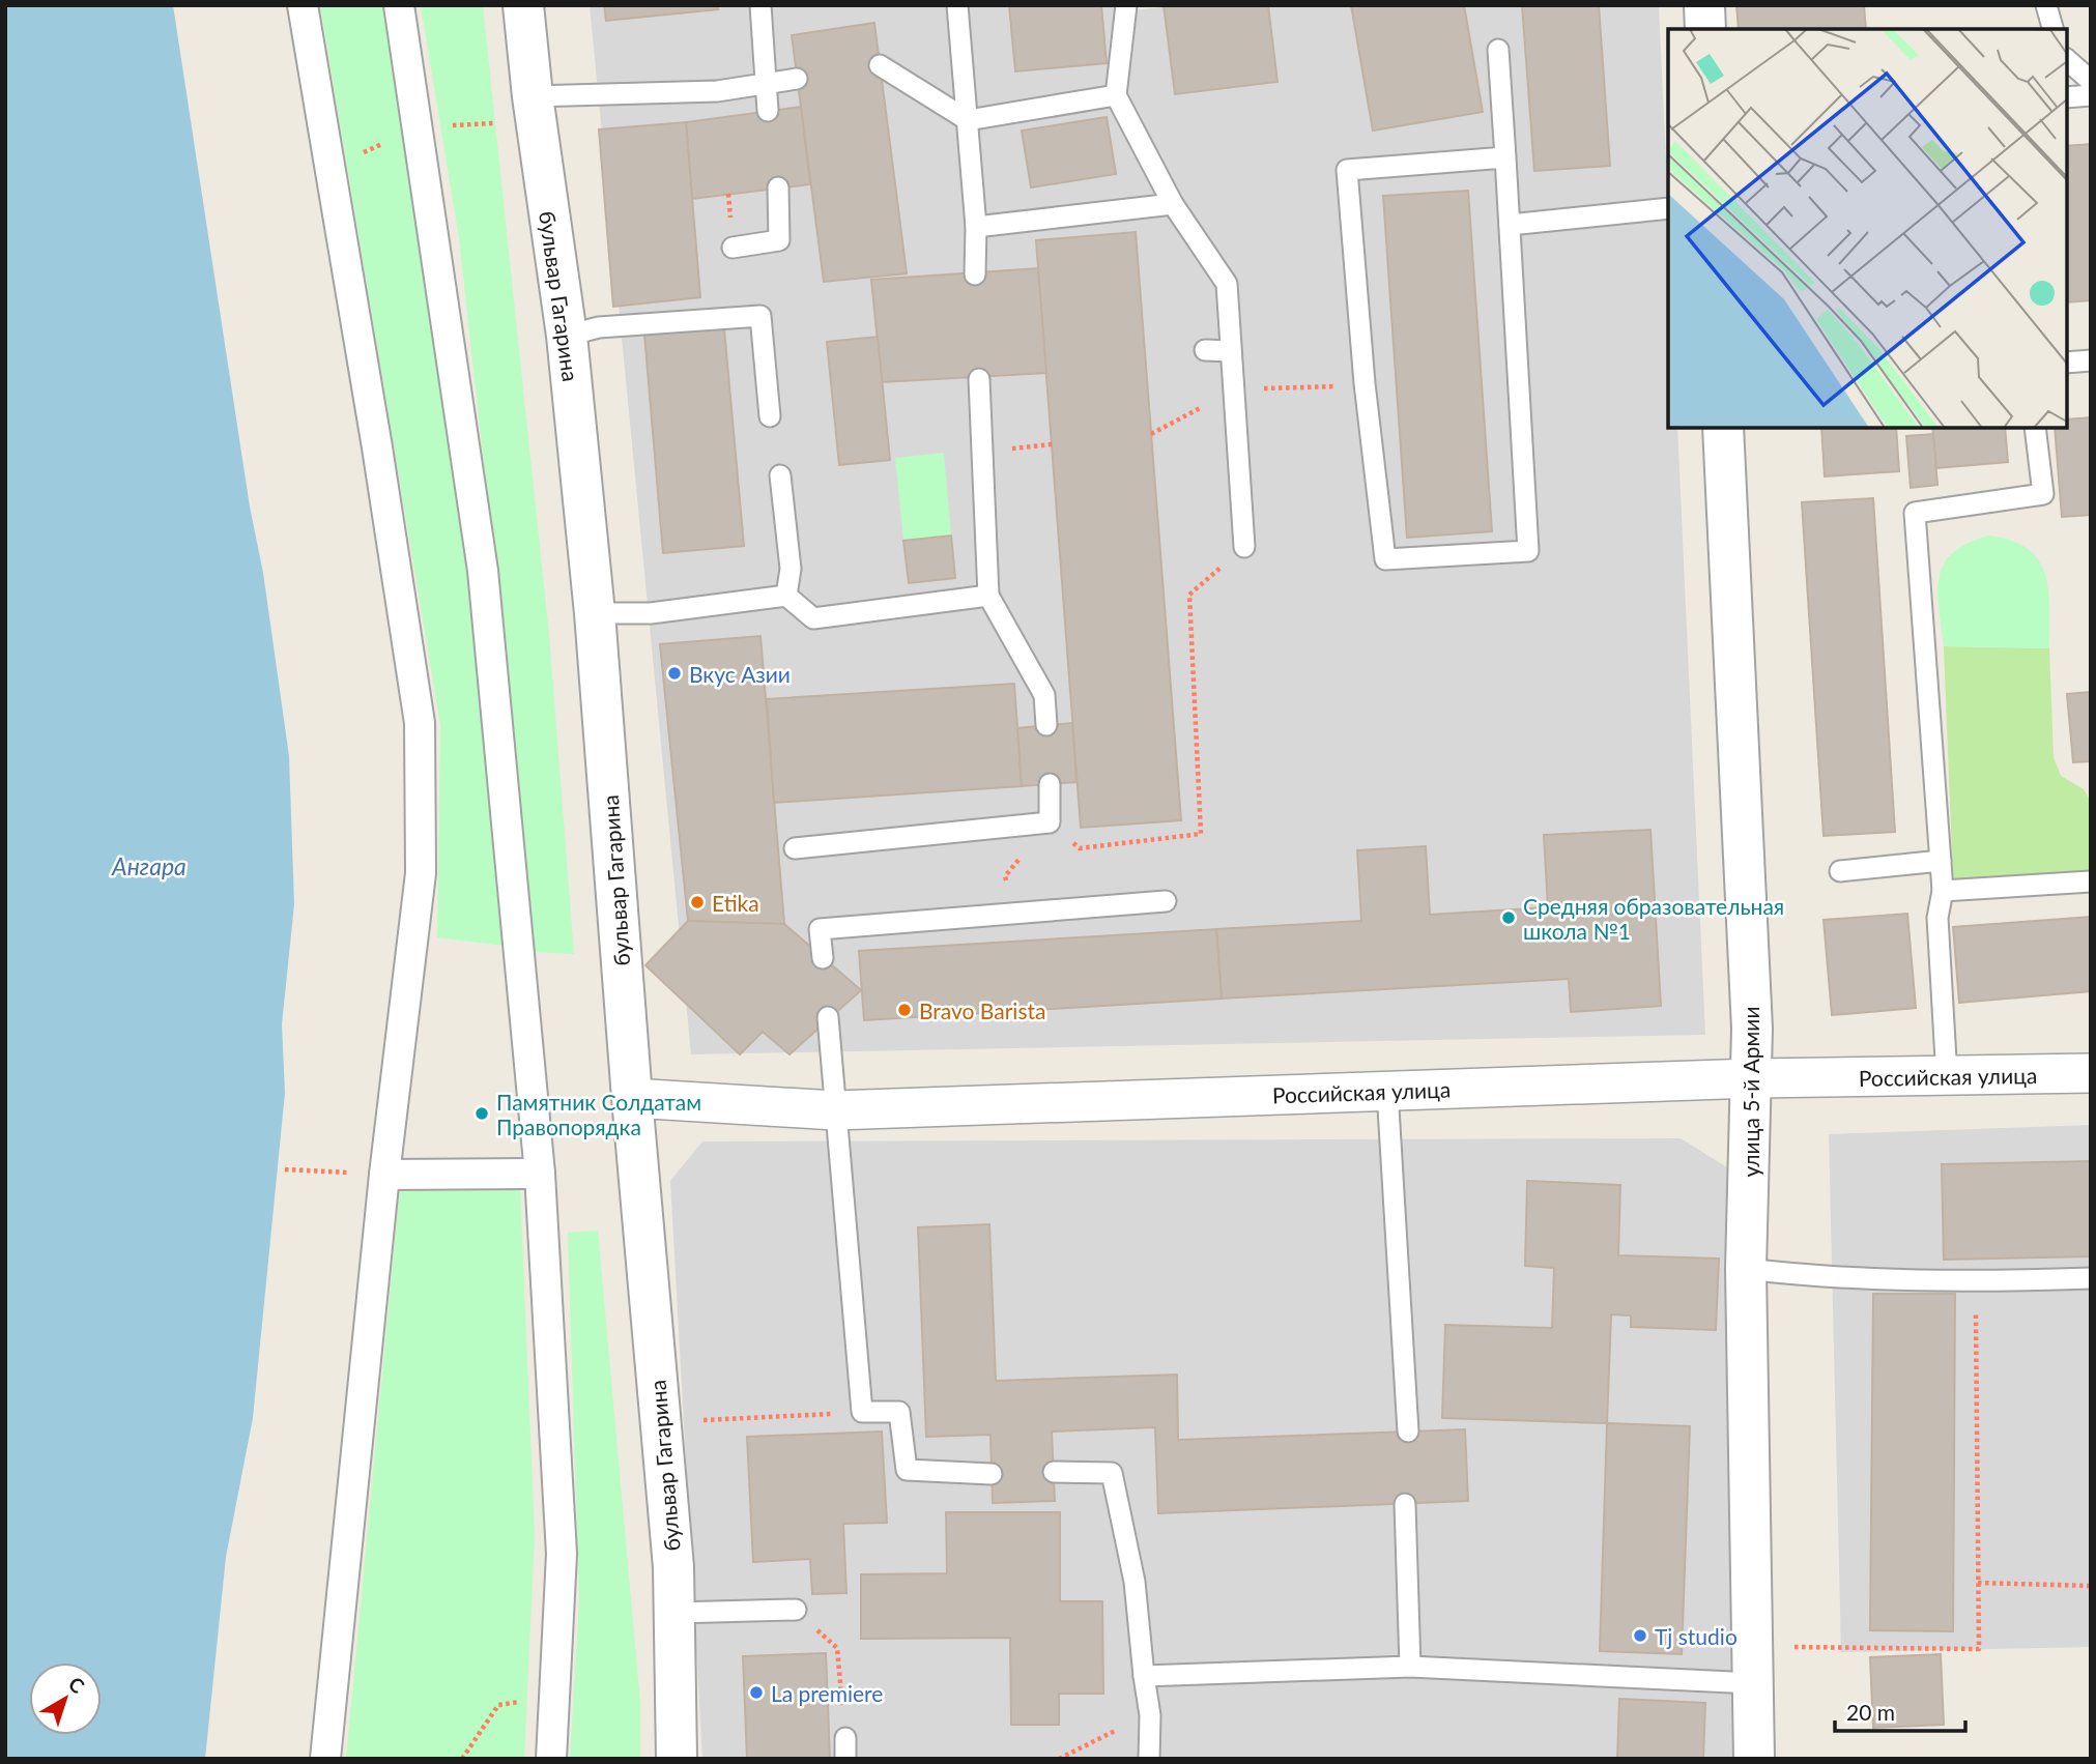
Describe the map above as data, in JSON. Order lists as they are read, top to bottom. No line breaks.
{"streets":{"street":["бульвар Гагарина","Российская улица","улица 5-й Армии"]},"crossings":[["бульвар Гагарина","Российская улица"],["Российская улица","улица 5-й Армии"]],"water":["Ангара"],"places":["Вкус Азии","Etika","Средняя образовательная школа №1","Bravo Barista","Памятник Солдатам Правопорядка","Tj studio","La premiere"],"scale_bar":"20 m","north":"top right"}
